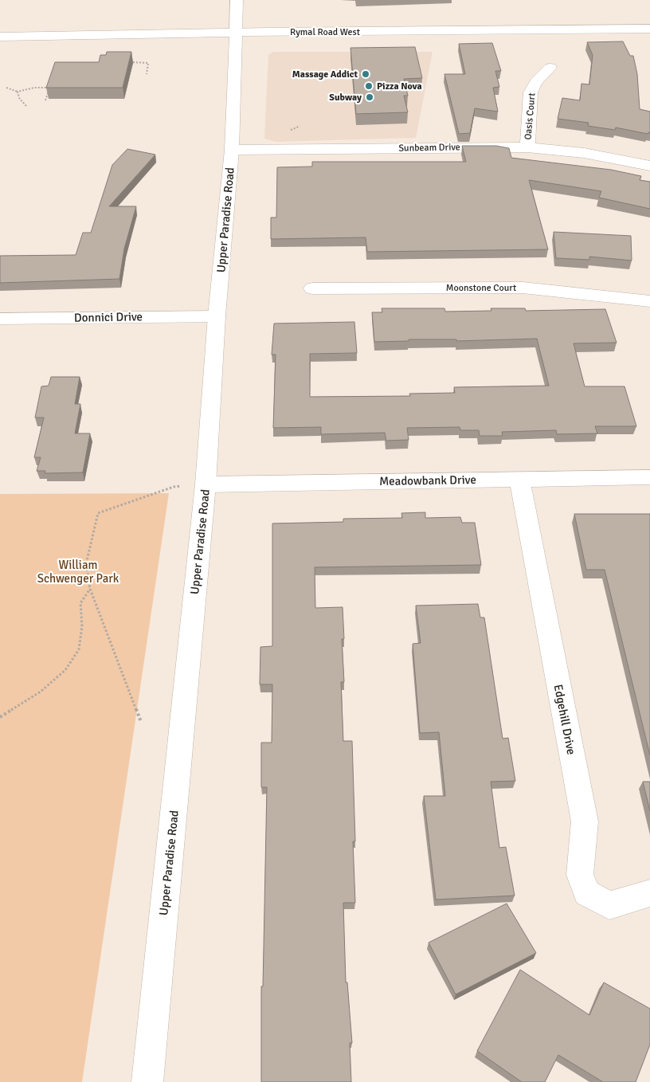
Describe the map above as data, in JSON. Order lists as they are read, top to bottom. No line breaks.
{"streets":{"main road":["Rymal Road West","Oasis Court","Sunbeam Drive","Upper Paradise Road","Moonstone Court","Donnici Drive","Meadowbank Drive","Edgehill Drive"]},"crossings":[["Rymal Road West","Upper Paradise Road"],["Oasis Court","Sunbeam Drive"],["Sunbeam Drive","Upper Paradise Road"],["Upper Paradise Road","Donnici Drive"],["Upper Paradise Road","Meadowbank Drive"],["Meadowbank Drive","Edgehill Drive"]],"parks":["William Schwenger Park"],"places":["Massage Addict","Pizza Nova","Subway"]}
